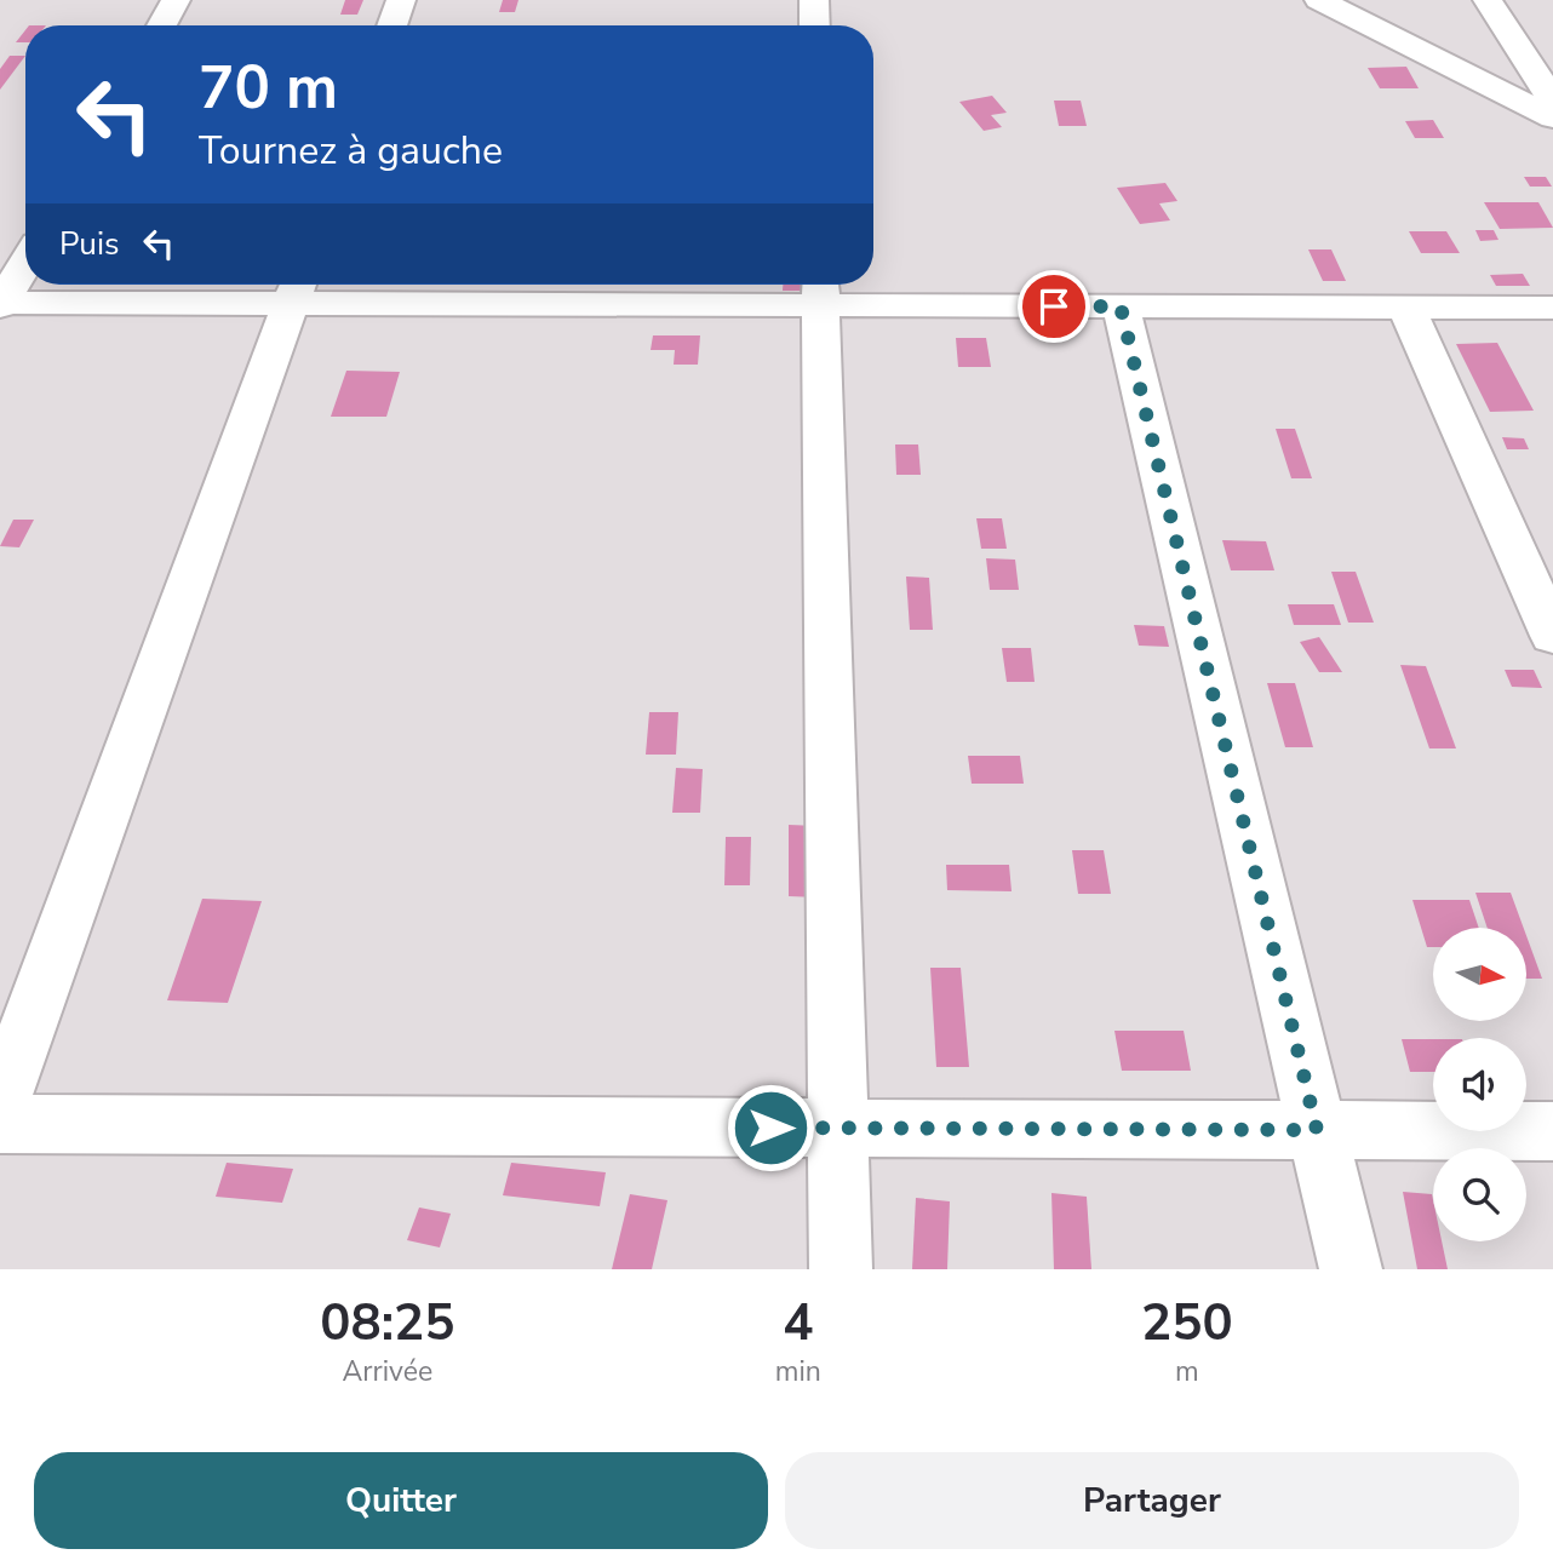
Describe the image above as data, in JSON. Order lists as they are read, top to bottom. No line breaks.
{"north":"right","page":{"turn":["70 m","Tournez à gauche"],"then":"Puis","eta":["08:25","Arrivée","4","min","250","m"],"buttons":["Quitter","Partager"]}}
